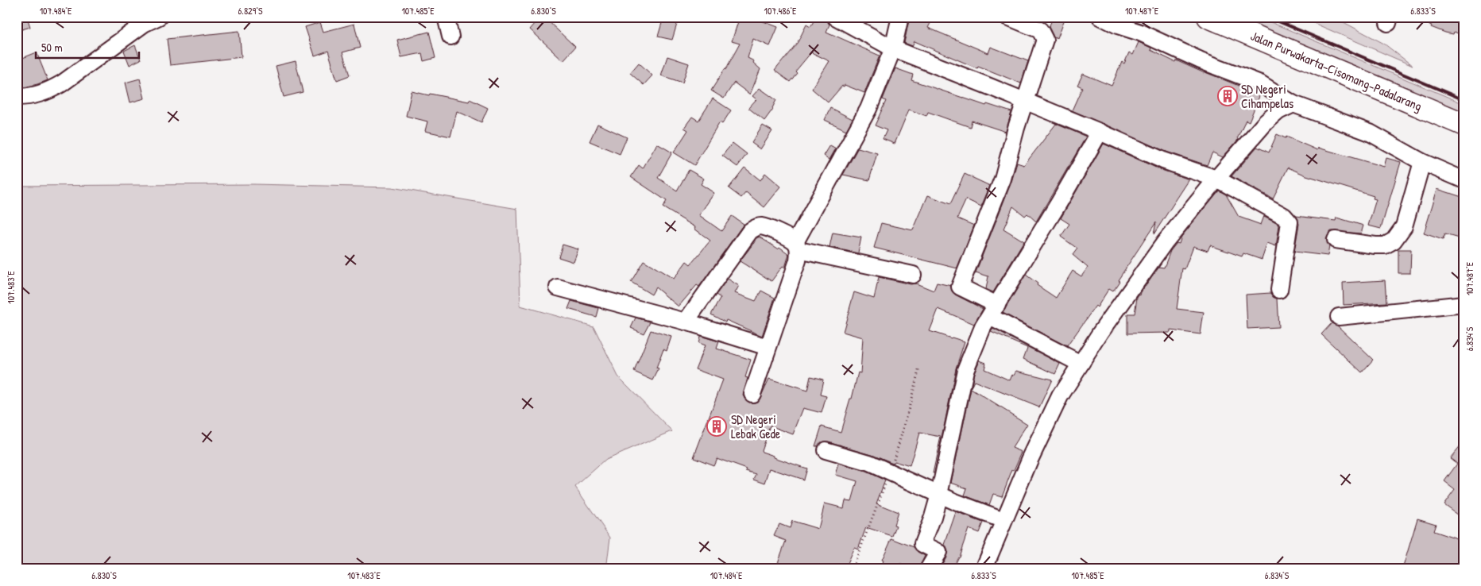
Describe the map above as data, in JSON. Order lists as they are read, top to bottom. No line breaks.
{"streets":{"highway":["Jalan Purwakarta–Cisomang–Padalarang"]},"places":{"building":["SD Negeri Cihampelas","SD Negeri Lebak Gede"]},"scale_bar":"50 m","coordinates":["107.484°E","6.829°S","107.485°E","6.830°S","107.486°E","107.487°E","6.833°S","107.483°E","6.834°S"]}
